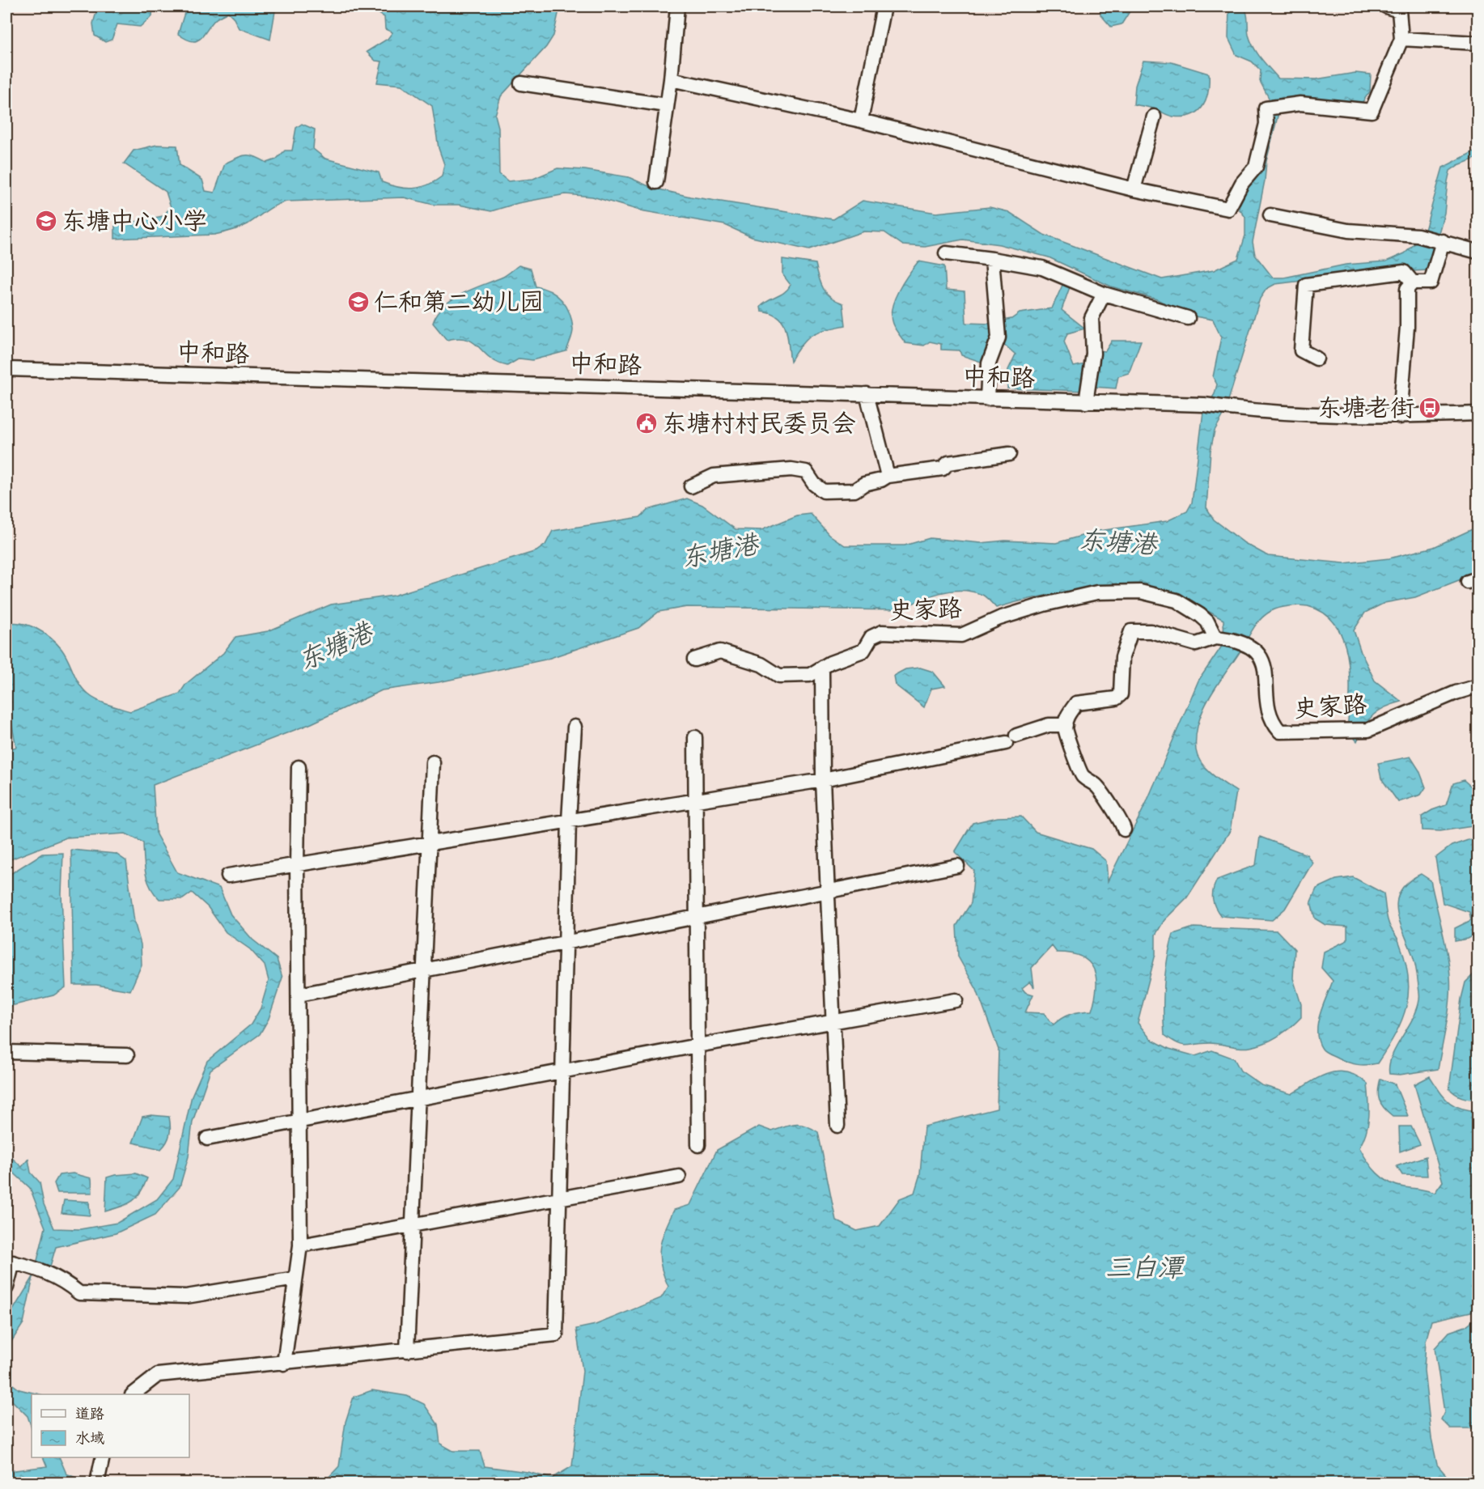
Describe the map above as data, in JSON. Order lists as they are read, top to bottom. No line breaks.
{"streets":{"street":["中和路","史家路"]},"water":["东塘港","三白潭"],"places":{"school or university":["东塘中心小学","仁和第二幼儿园"],"bus stop":["东塘老街"],"public building":["东塘村村民委员会"]},"legend":["道路","水域"]}
